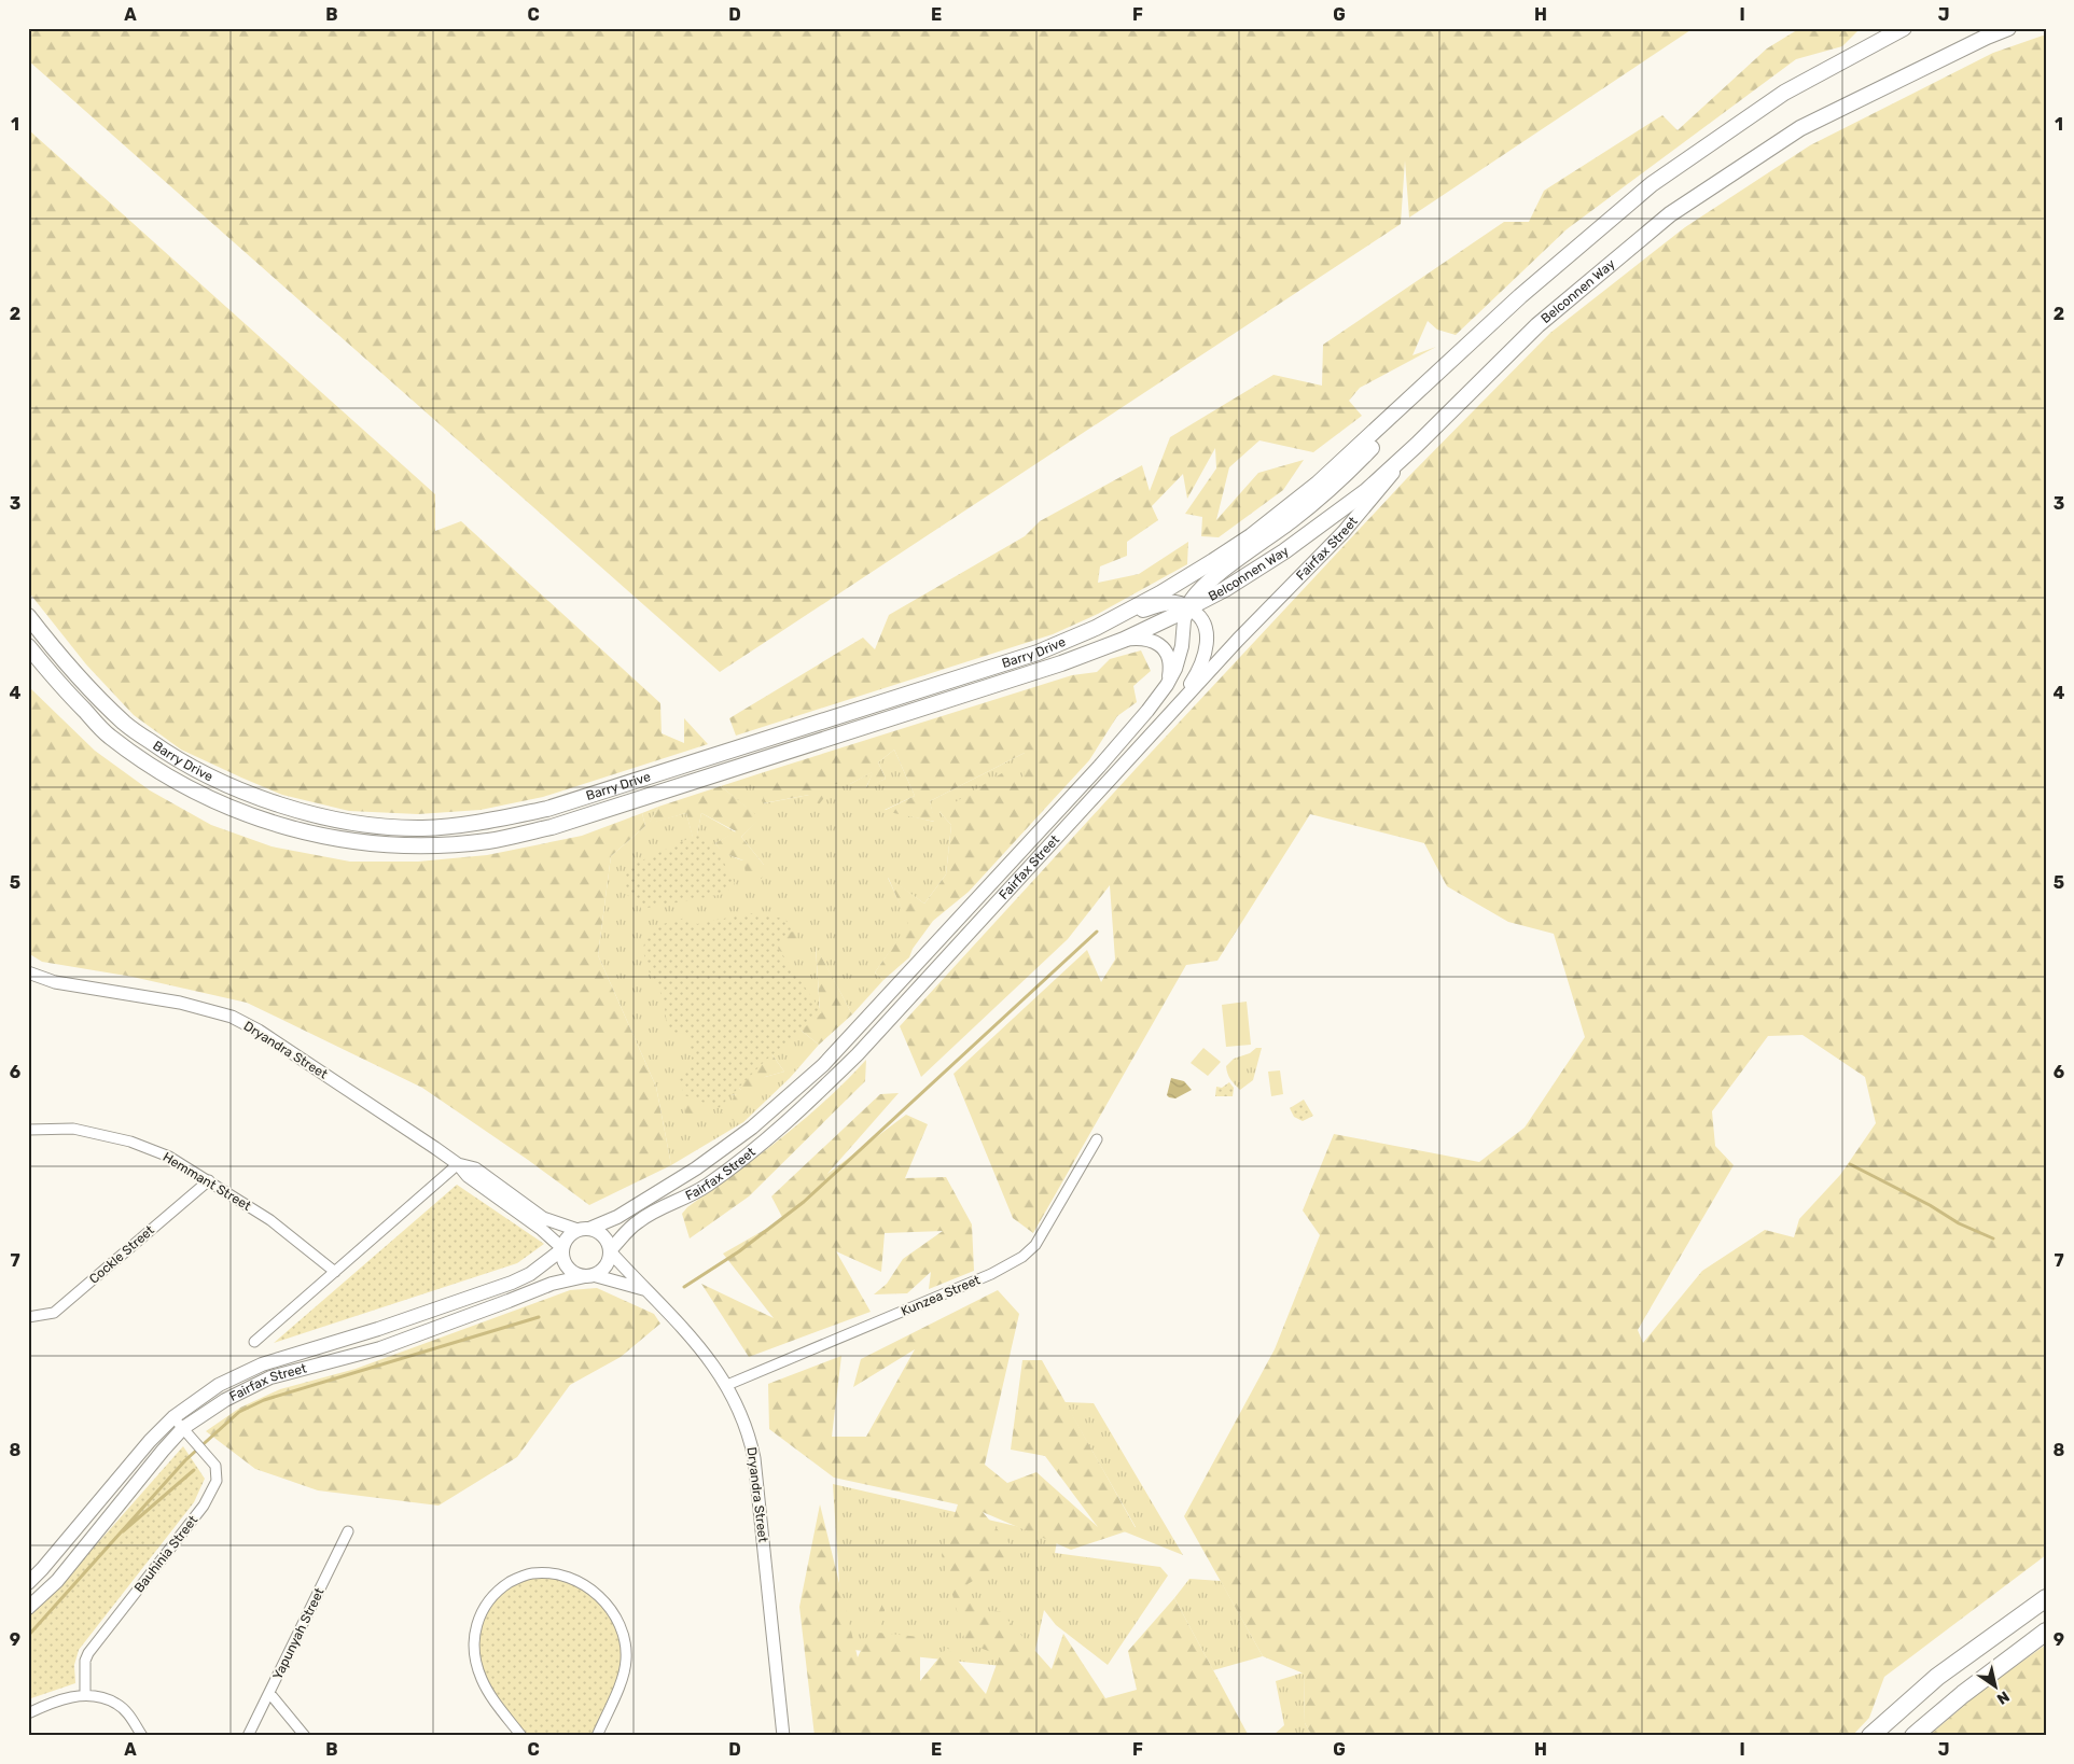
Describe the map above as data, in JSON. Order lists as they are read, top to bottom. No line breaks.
{"streets":{"main road":["Belconnen Way","Fairfax Street","Barry Drive"],"street":["Dryandra Street","Hemmant Street","Cockle Street","Kunzea Street","Bauhinia Street","Yapunyah Street"]},"crossings":[["Belconnen Way","Fairfax Street"],["Belconnen Way","Barry Drive"],["Fairfax Street","Barry Drive"],["Fairfax Street","Dryandra Street"],["Fairfax Street","Bauhinia Street"],["Dryandra Street","Kunzea Street"],["Hemmant Street","Cockle Street"]],"north":"bottom right","grid":{"columns":["A","B","C","D","E","F","G","H","I","J"],"rows":["1","2","3","4","5","6","7","8","9"]}}
